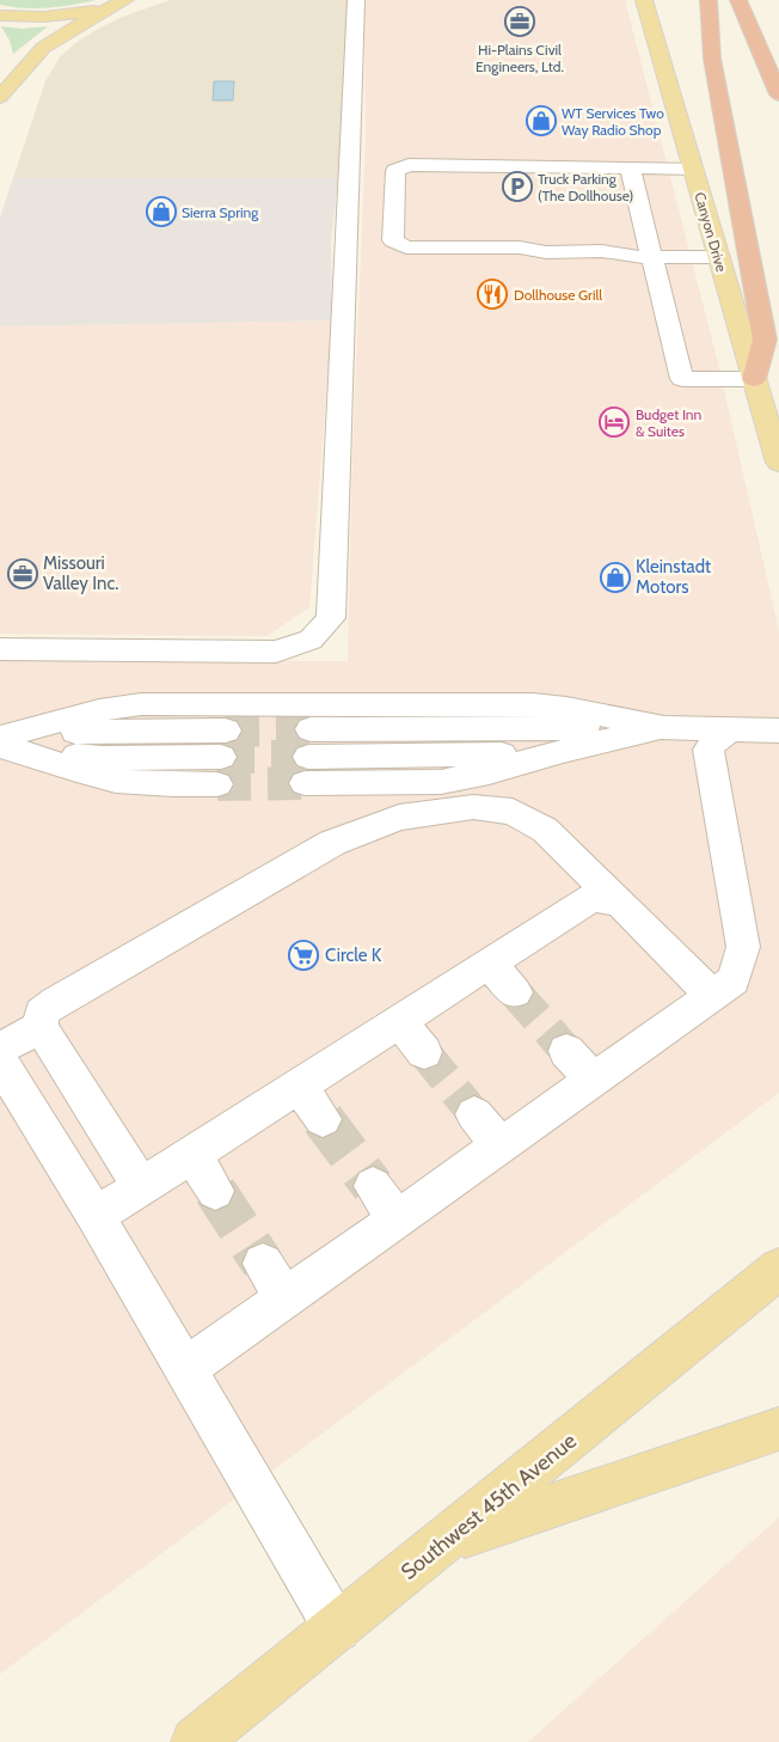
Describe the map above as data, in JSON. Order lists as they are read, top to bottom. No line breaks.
{"streets":{"main road":["Canyon Drive","Southwest 45th Avenue"]},"places":{"office":["Hi-Plains Civil Engineers, Ltd.","Missouri Valley Inc."],"shop":["WT Services Two Way Radio Shop","Sierra Spring","Kleinstadt Motors"],"parking":["Truck Parking (The Dollhouse)"],"restaurant":["Dollhouse Grill"],"hotel":["Budget Inn & Suites"],"supermarket":["Circle K"]}}
